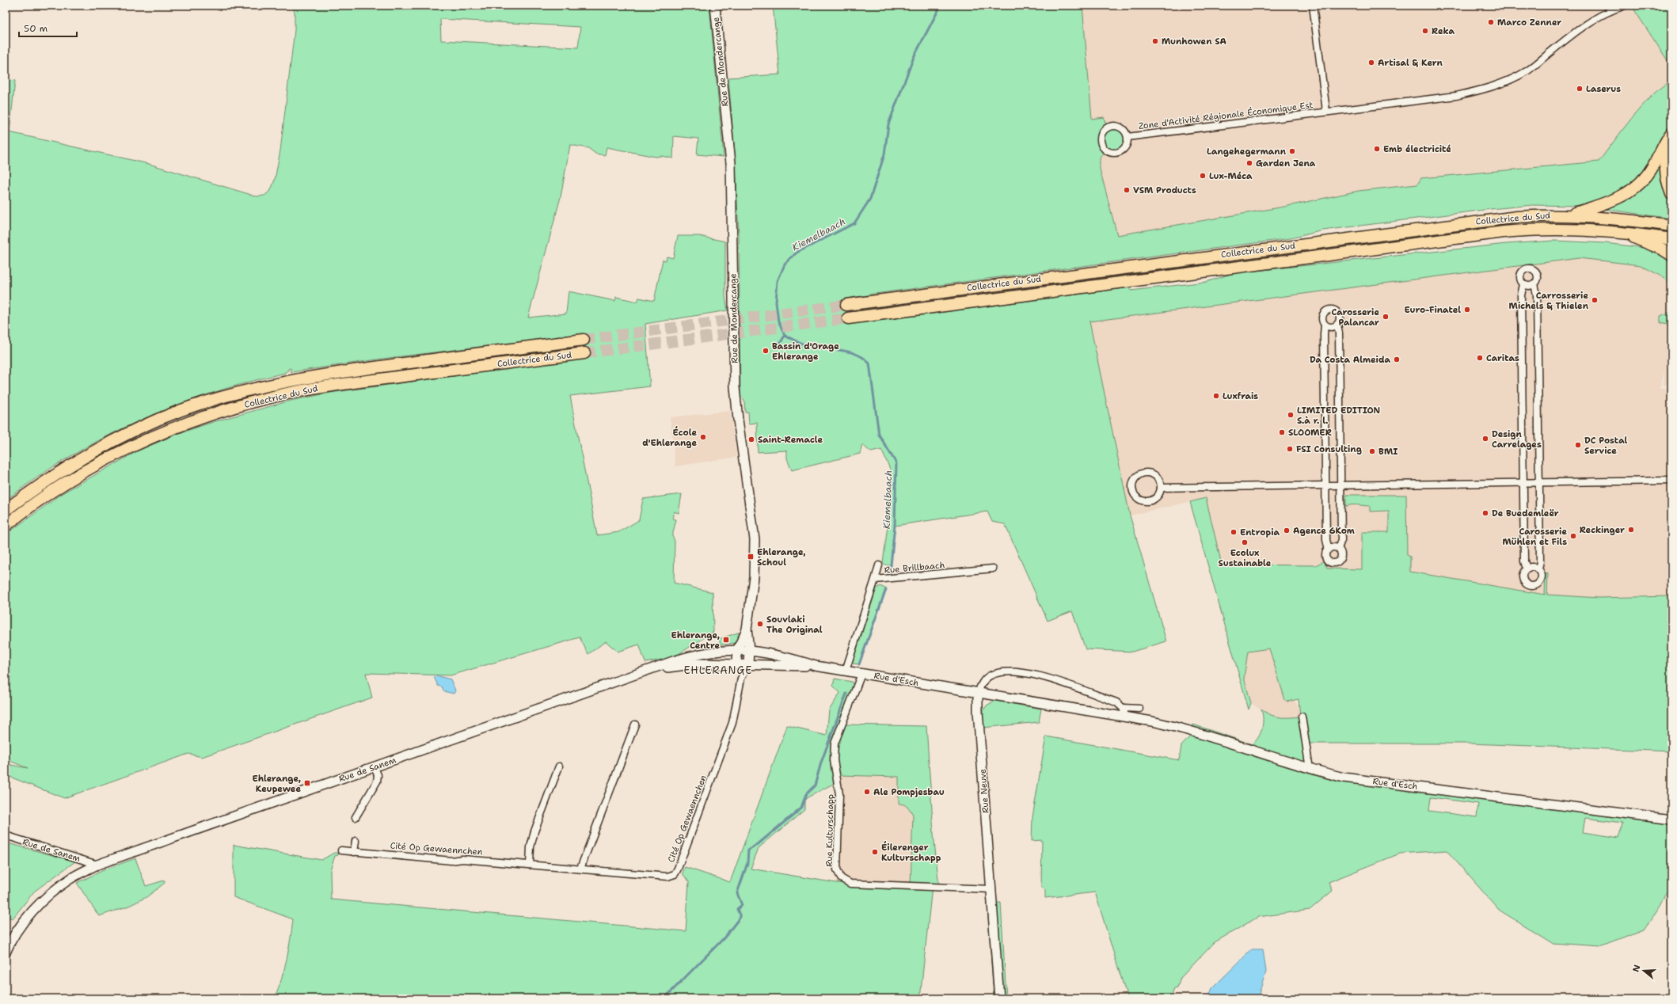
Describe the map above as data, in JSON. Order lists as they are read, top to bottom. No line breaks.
{"streets":{"highway":["Collectrice du Sud"],"main road":["Rue de Mondercange","Rue d'Esch","Rue de Sanem","Rue Neuve"],"street":["Zone d'Activité Régionale Économique Est","Rue Brillbaach","Cité Op Gewaennchen","Rue Kulturschapp"]},"crossings":[["Rue de Mondercange","Rue d'Esch"],["Rue de Mondercange","Rue de Sanem"],["Rue de Mondercange","Cité Op Gewaennchen"],["Rue Brillbaach","Rue d'Esch"],["Rue d'Esch","Rue de Sanem"],["Rue d'Esch","Rue Neuve"],["Rue d'Esch","Cité Op Gewaennchen"],["Rue d'Esch","Rue Kulturschapp"],["Rue de Sanem","Cité Op Gewaennchen"],["Rue Neuve","Rue Kulturschapp"]],"districts":["EHLERANGE"],"water":["Kiemelbaach"],"places":{"other":["Marco Zenner","Reka","Munhowen SA","Artisal & Kern","Laserus","Emb électricité","Langehegermann","Garden Jena","Lux-Méca","VSM Products","Carrosserie Michels & Thielen","Euro-Finatel","Carosserie Palancar","Bassin d'Orage Ehlerange","Caritas","Da Costa Almeida","Luxfrais","LIMITED EDITION S.à r. l.","SLOOMER","École d'Ehlerange","Design Carrelages","Saint-Remacle","DC Postal Service","FSI Consulting","BMI","De Buedemleër","Reckinger","Agence 6Kom","Entropia","Carosserie Mühlen et Fils","Ecolux Sustainable","Souvlaki The Original","Ale Pompjesbau","Éilerenger Kulturschapp"],"transit":["Ehlerange, Schoul","Ehlerange, Centre","Ehlerange, Keupewee"]},"scale_bar":"50 m","north":"left"}
